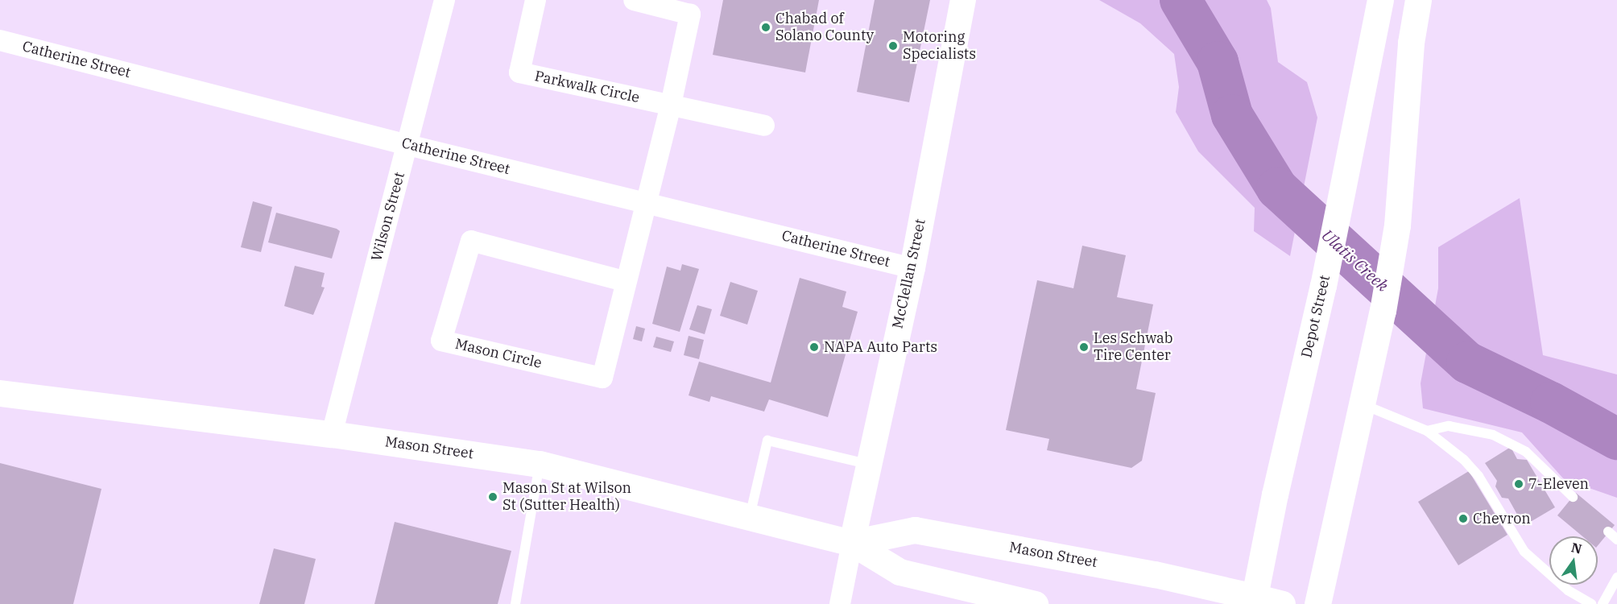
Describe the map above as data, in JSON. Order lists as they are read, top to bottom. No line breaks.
{"streets":{"main road":["Depot Street","Mason Street"],"street":["Catherine Street","Parkwalk Circle","Wilson Street","McClellan Street","Mason Circle"]},"crossings":[["Catherine Street","Wilson Street"],["Catherine Street","McClellan Street"],["Catherine Street","Mason Circle"],["Wilson Street","Mason Street"],["McClellan Street","Mason Street"],["Depot Street","Mason Street"]],"water":["Ulatis Creek"],"places":["Chabad of Solano County","Motoring Specialists","NAPA Auto Parts","Les Schwab Tire Center","7-Eleven","Mason St at Wilson St (Sutter Health)","Chevron"],"north":"top"}
